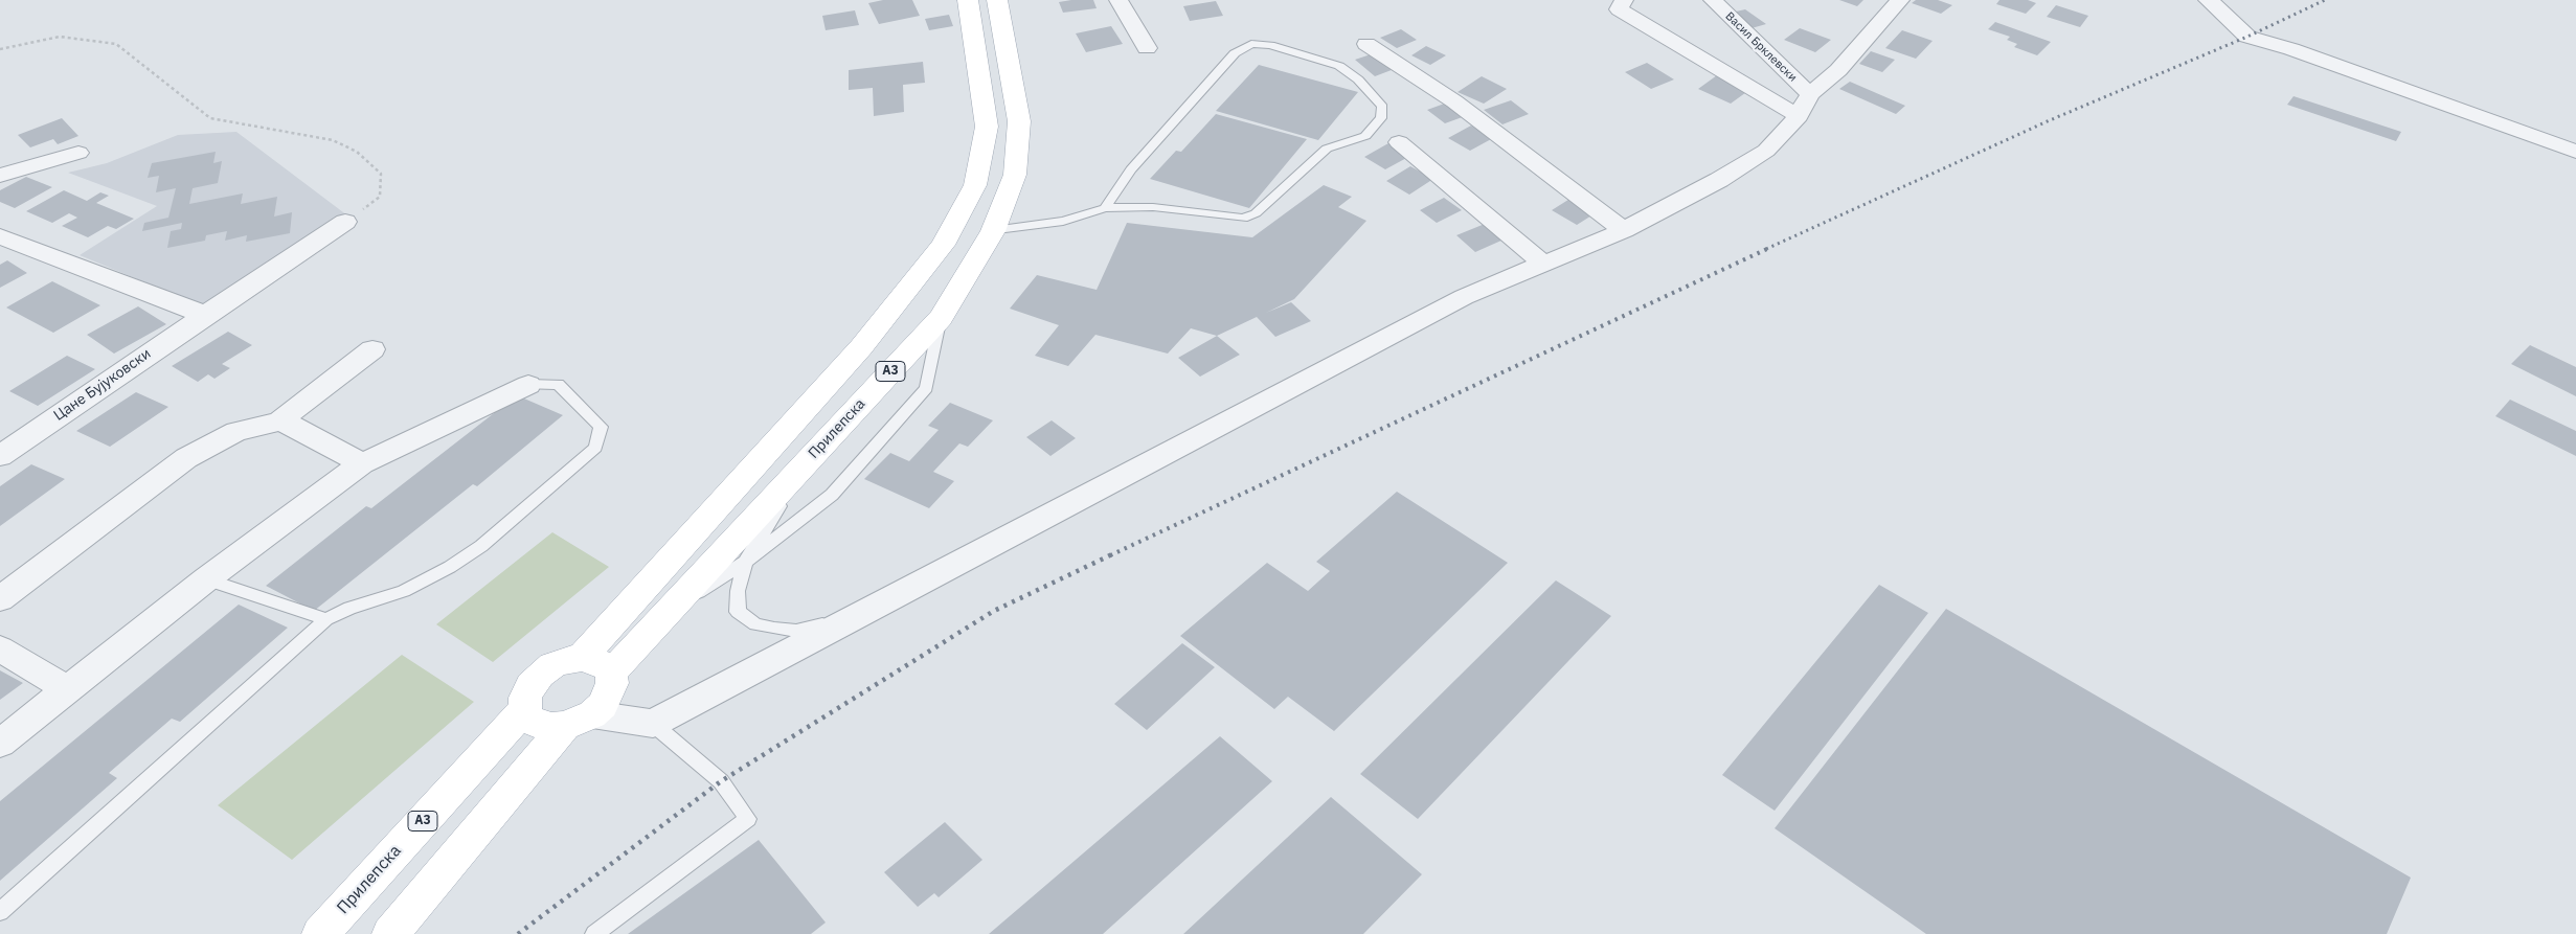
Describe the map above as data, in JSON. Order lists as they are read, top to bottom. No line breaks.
{"streets":{"main road":["A3","Прилепска"],"street":["Васил Брклевски","Цане Бујуковски"]},"crossings":[["A3","Прилепска"]]}
